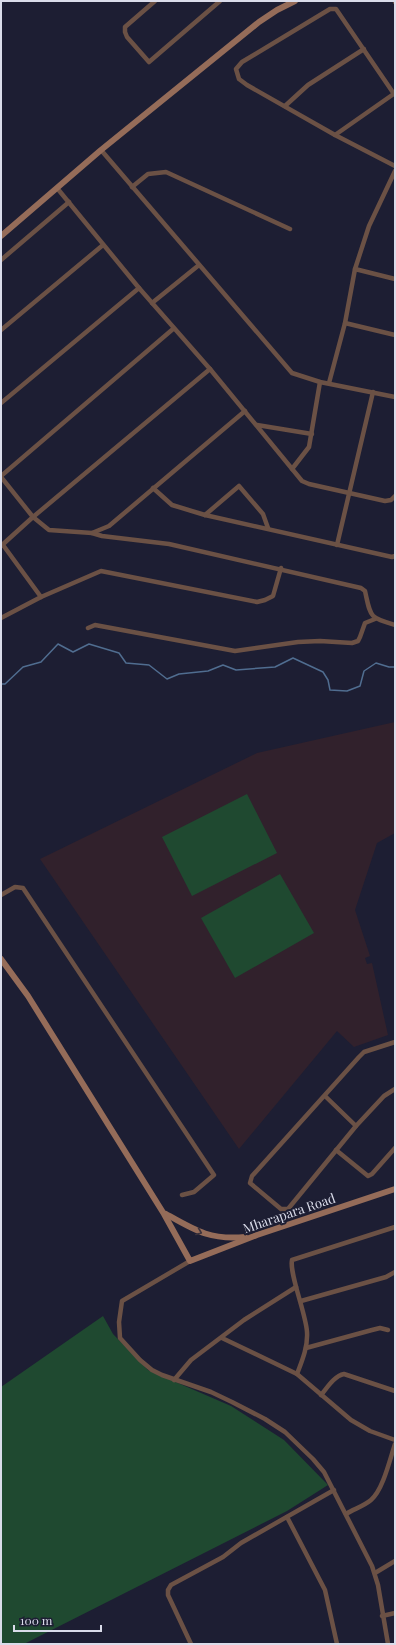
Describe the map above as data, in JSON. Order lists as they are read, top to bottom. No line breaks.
{"streets":{"main road":["Mharapara Road"]},"scale_bar":"100 m"}
